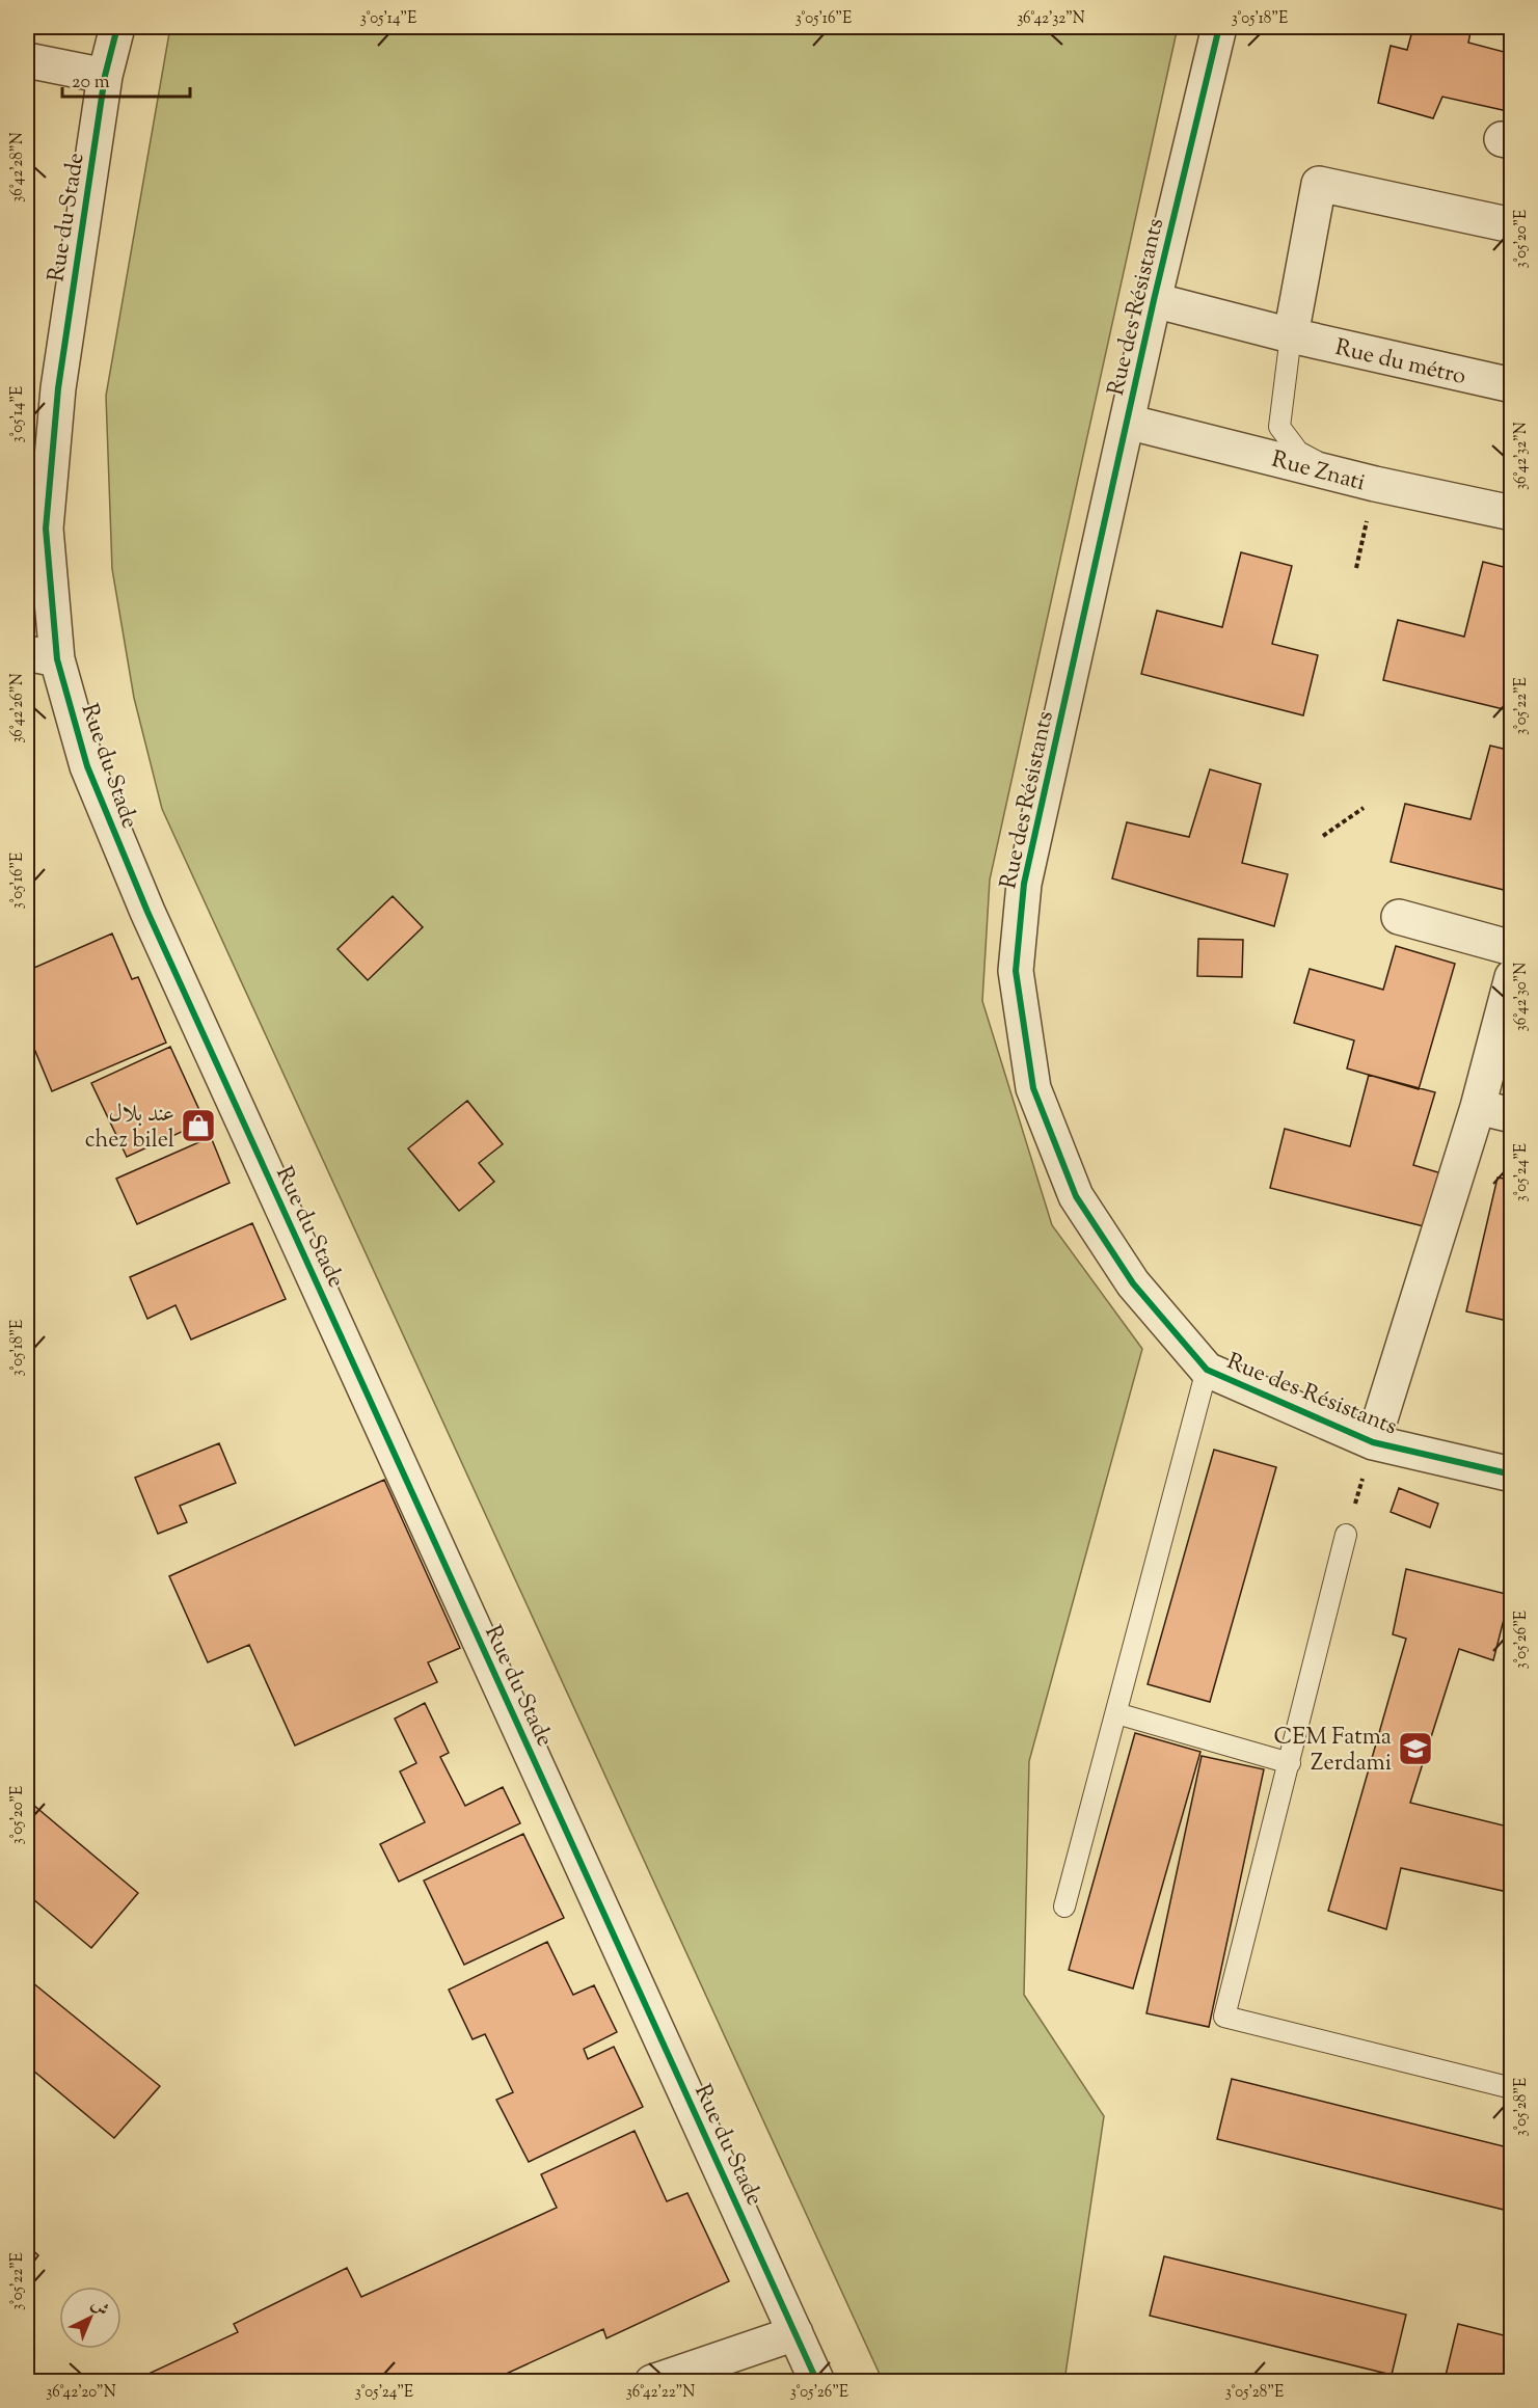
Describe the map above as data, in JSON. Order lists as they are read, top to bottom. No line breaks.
{"streets":{"street":["Rue du Stade","Rue des Résistants","Rue du métro","Rue Znati"]},"crossings":[["Rue des Résistants","Rue du métro"],["Rue des Résistants","Rue Znati"]],"places":{"shop":["عند بلال chez bilel"],"school or university":["CEM Fatma Zerdami"]},"scale_bar":"20 m","north":"top right","coordinates":["3°05'14\"E","3°05'16\"E","36°42'32\"N","3°05'18\"E","36°42'28\"N","3°05'20\"E","3°05'22\"E","36°42'26\"N","36°42'30\"N","3°05'24\"E","3°05'26\"E","3°05'28\"E","36°42'20\"N","36°42'22\"N"]}
